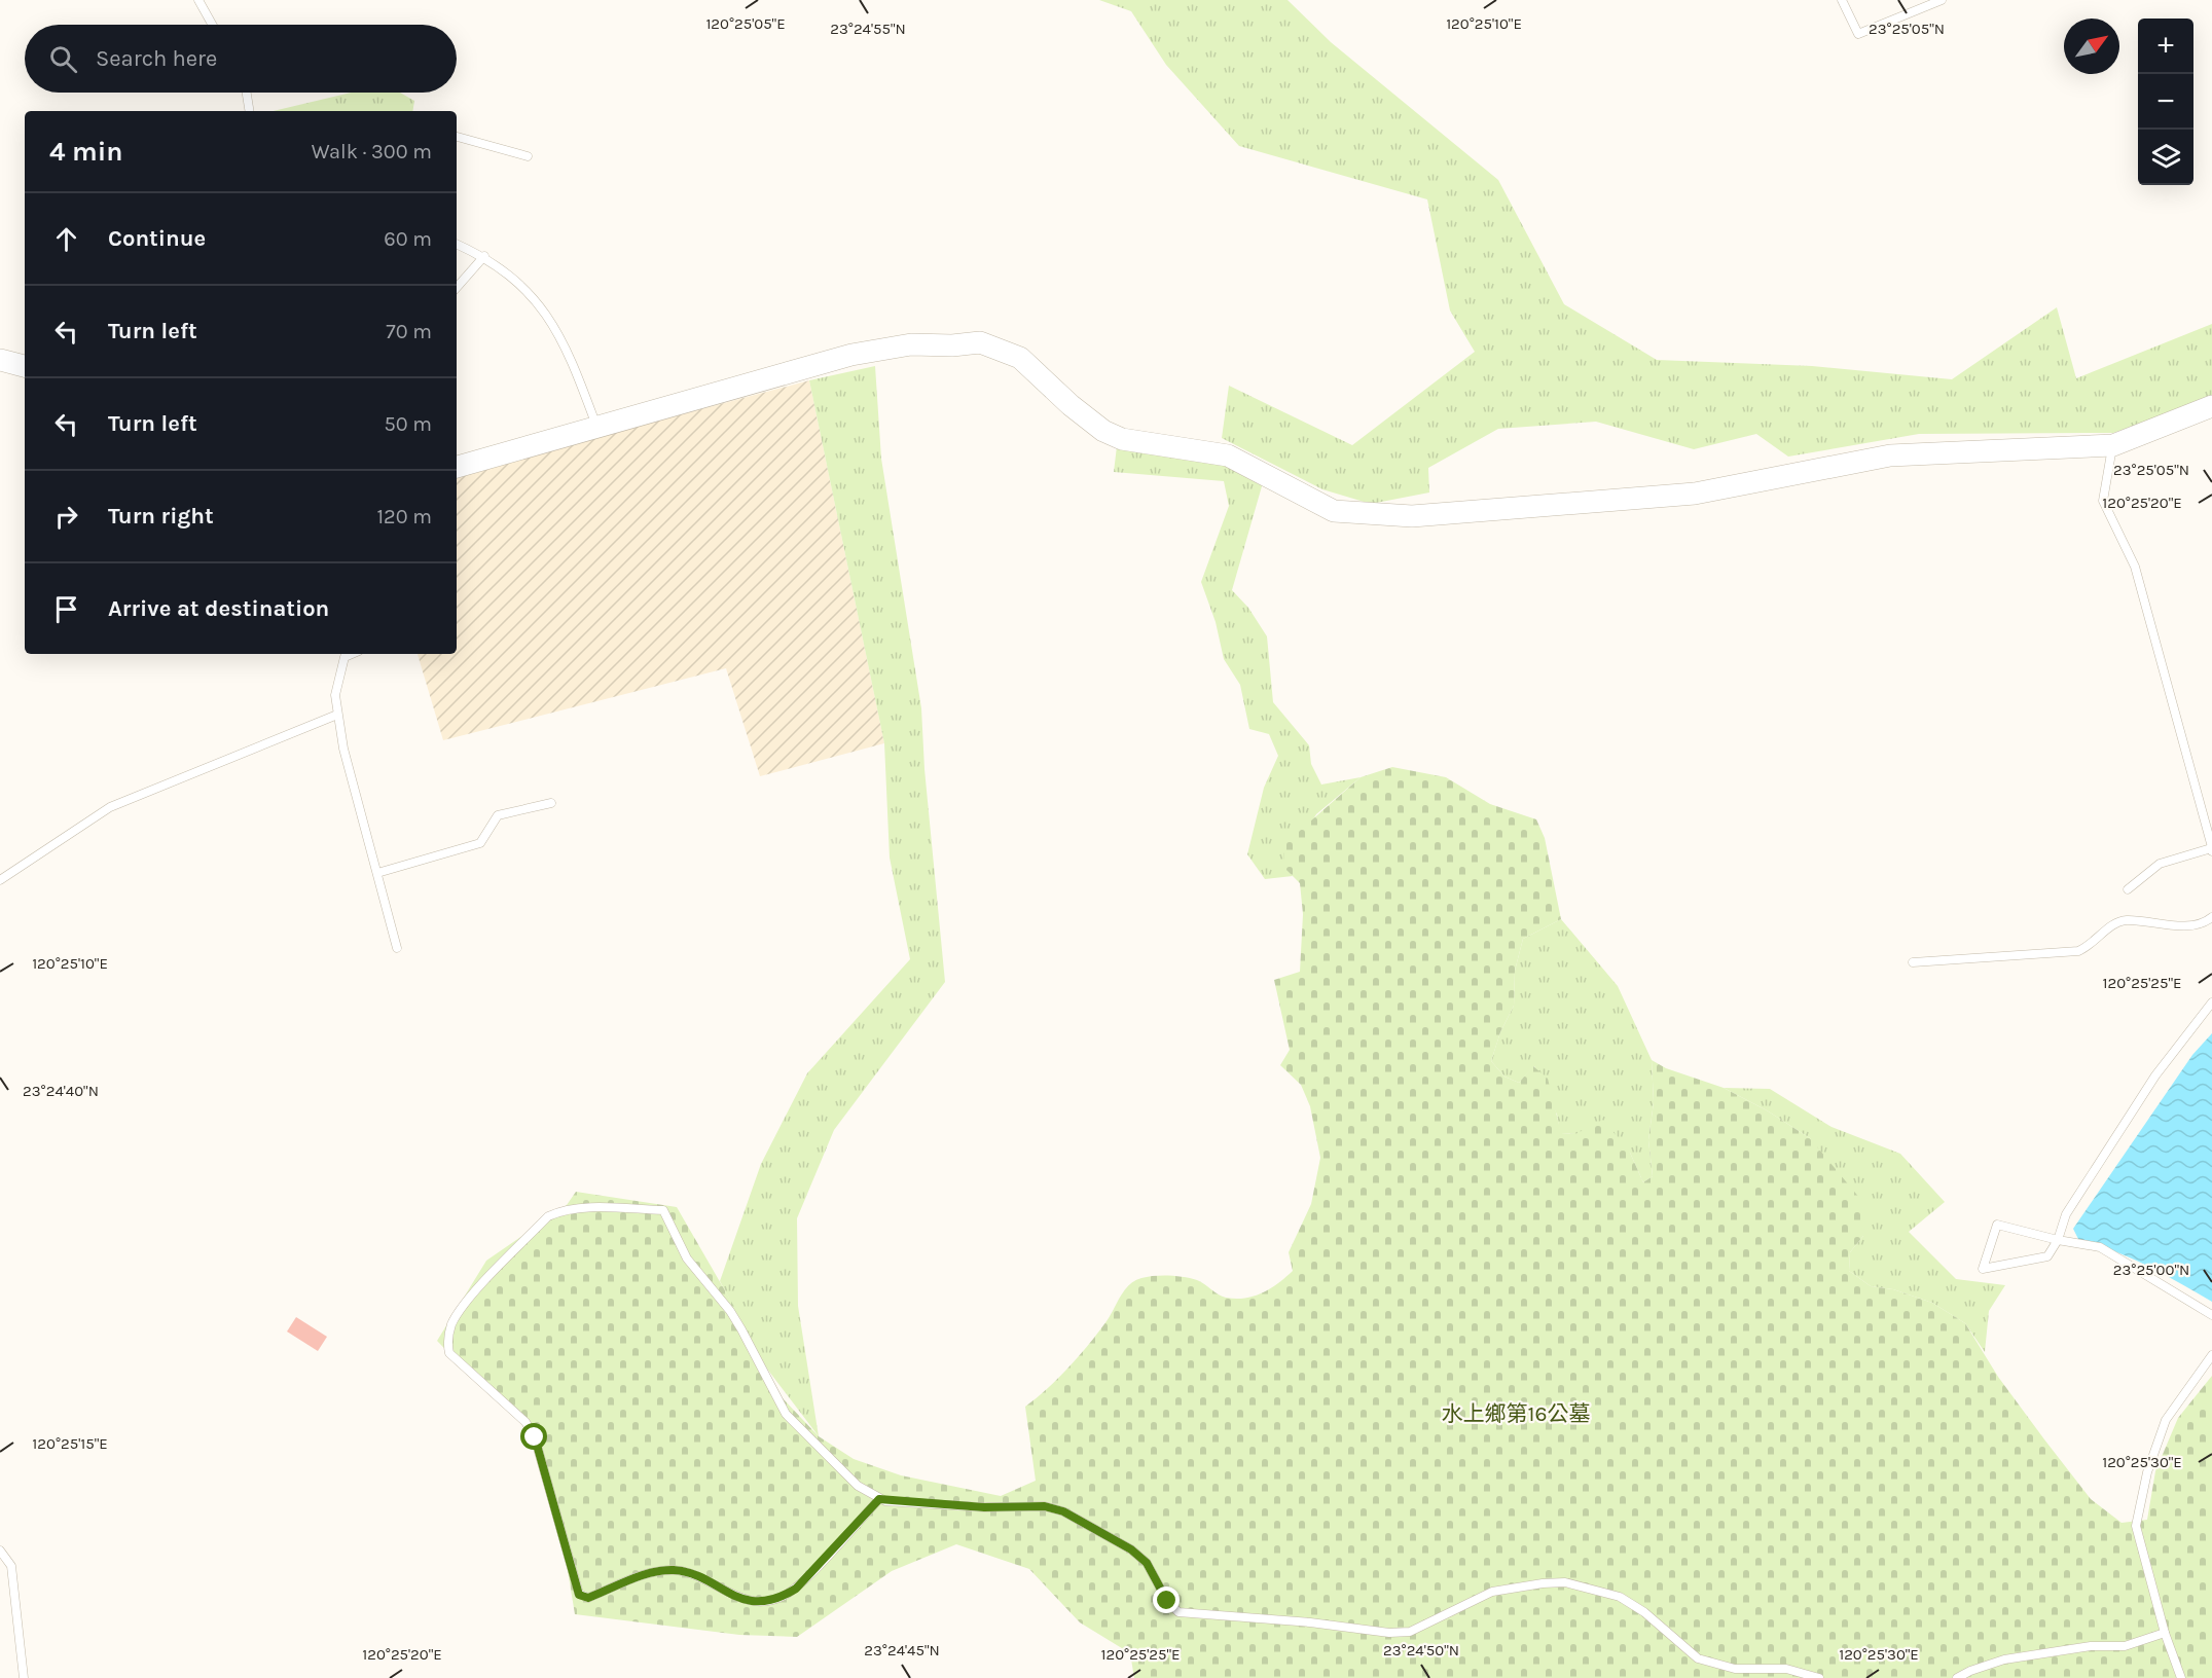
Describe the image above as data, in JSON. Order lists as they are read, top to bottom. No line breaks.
{"parks":["水上鄉第16公墓"],"north":"top right","page":{"map_buttons":["+","−"],"search":"Search here","heading":["4 min","Walk · 300 m"],"list":[["Continue","60 m"],["Turn left","70 m"],["Turn left","50 m"],["Turn right","120 m"],"Arrive at destination"]},"coordinates":["120°25'05\"E","120°25'10\"E","23°24'55\"N","23°25'05\"N","120°25'20\"E","120°25'25\"E","23°24'40\"N","23°25'00\"N","120°25'15\"E","120°25'30\"E","23°24'45\"N","23°24'50\"N"]}
